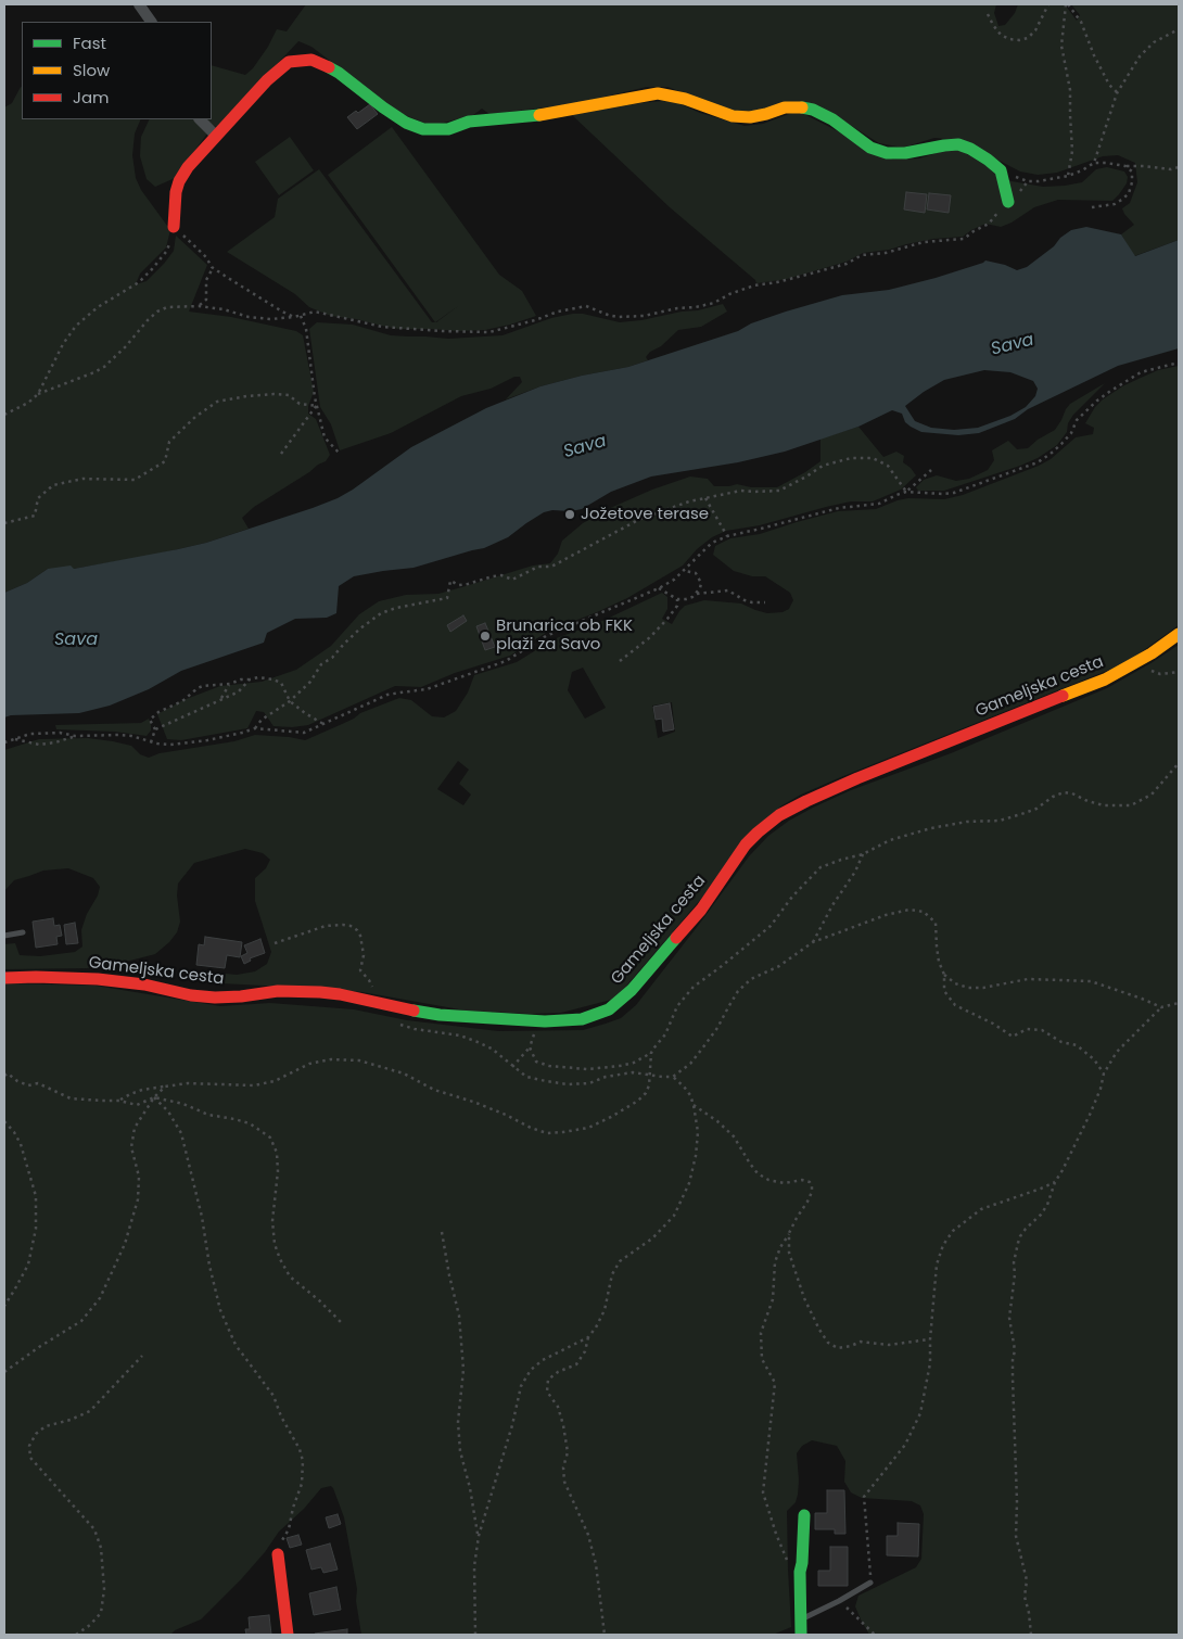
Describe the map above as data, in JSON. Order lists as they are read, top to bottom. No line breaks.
{"streets":{"street":["Gameljska cesta"]},"water":["Sava"],"places":["Jožetove terase","Brunarica ob FKK plaži za Savo"],"legend":["Fast","Slow","Jam"]}
